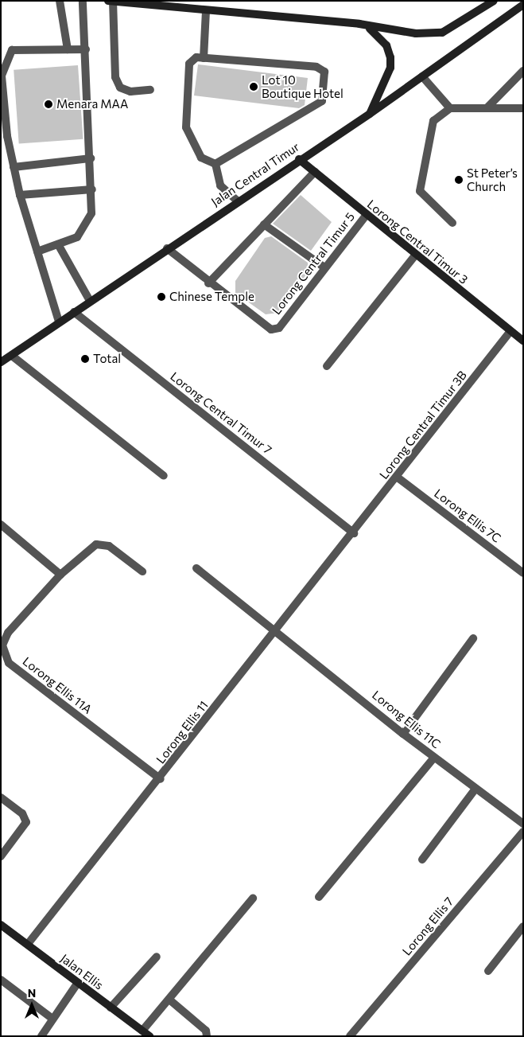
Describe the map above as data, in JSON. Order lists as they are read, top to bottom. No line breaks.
{"streets":{"main road":["Jalan Central Timur","Lorong Central Timur 3","Jalan Ellis"],"street":["Lorong Central Timur 5","Lorong Central Timur 7","Lorong Central Timur 3B","Lorong Ellis 7C","Lorong Ellis 11A","Lorong Ellis 11C","Lorong Ellis 11","Lorong Ellis 7"]},"crossings":[["Jalan Central Timur","Lorong Central Timur 3"],["Jalan Central Timur","Lorong Central Timur 5"],["Jalan Central Timur","Lorong Central Timur 7"],["Lorong Central Timur 3","Lorong Central Timur 5"],["Lorong Central Timur 3","Lorong Central Timur 3B"],["Lorong Central Timur 7","Lorong Central Timur 3B"],["Lorong Central Timur 7","Lorong Ellis 11"],["Lorong Central Timur 3B","Lorong Ellis 7C"],["Lorong Central Timur 3B","Lorong Ellis 11"],["Lorong Ellis 11A","Lorong Ellis 11"],["Lorong Ellis 11C","Lorong Ellis 11"],["Lorong Ellis 11","Jalan Ellis"]],"places":["Lot 10 Boutique Hotel","Menara MAA","St Peter’s Church","Chinese Temple","Total"],"north":"top"}
